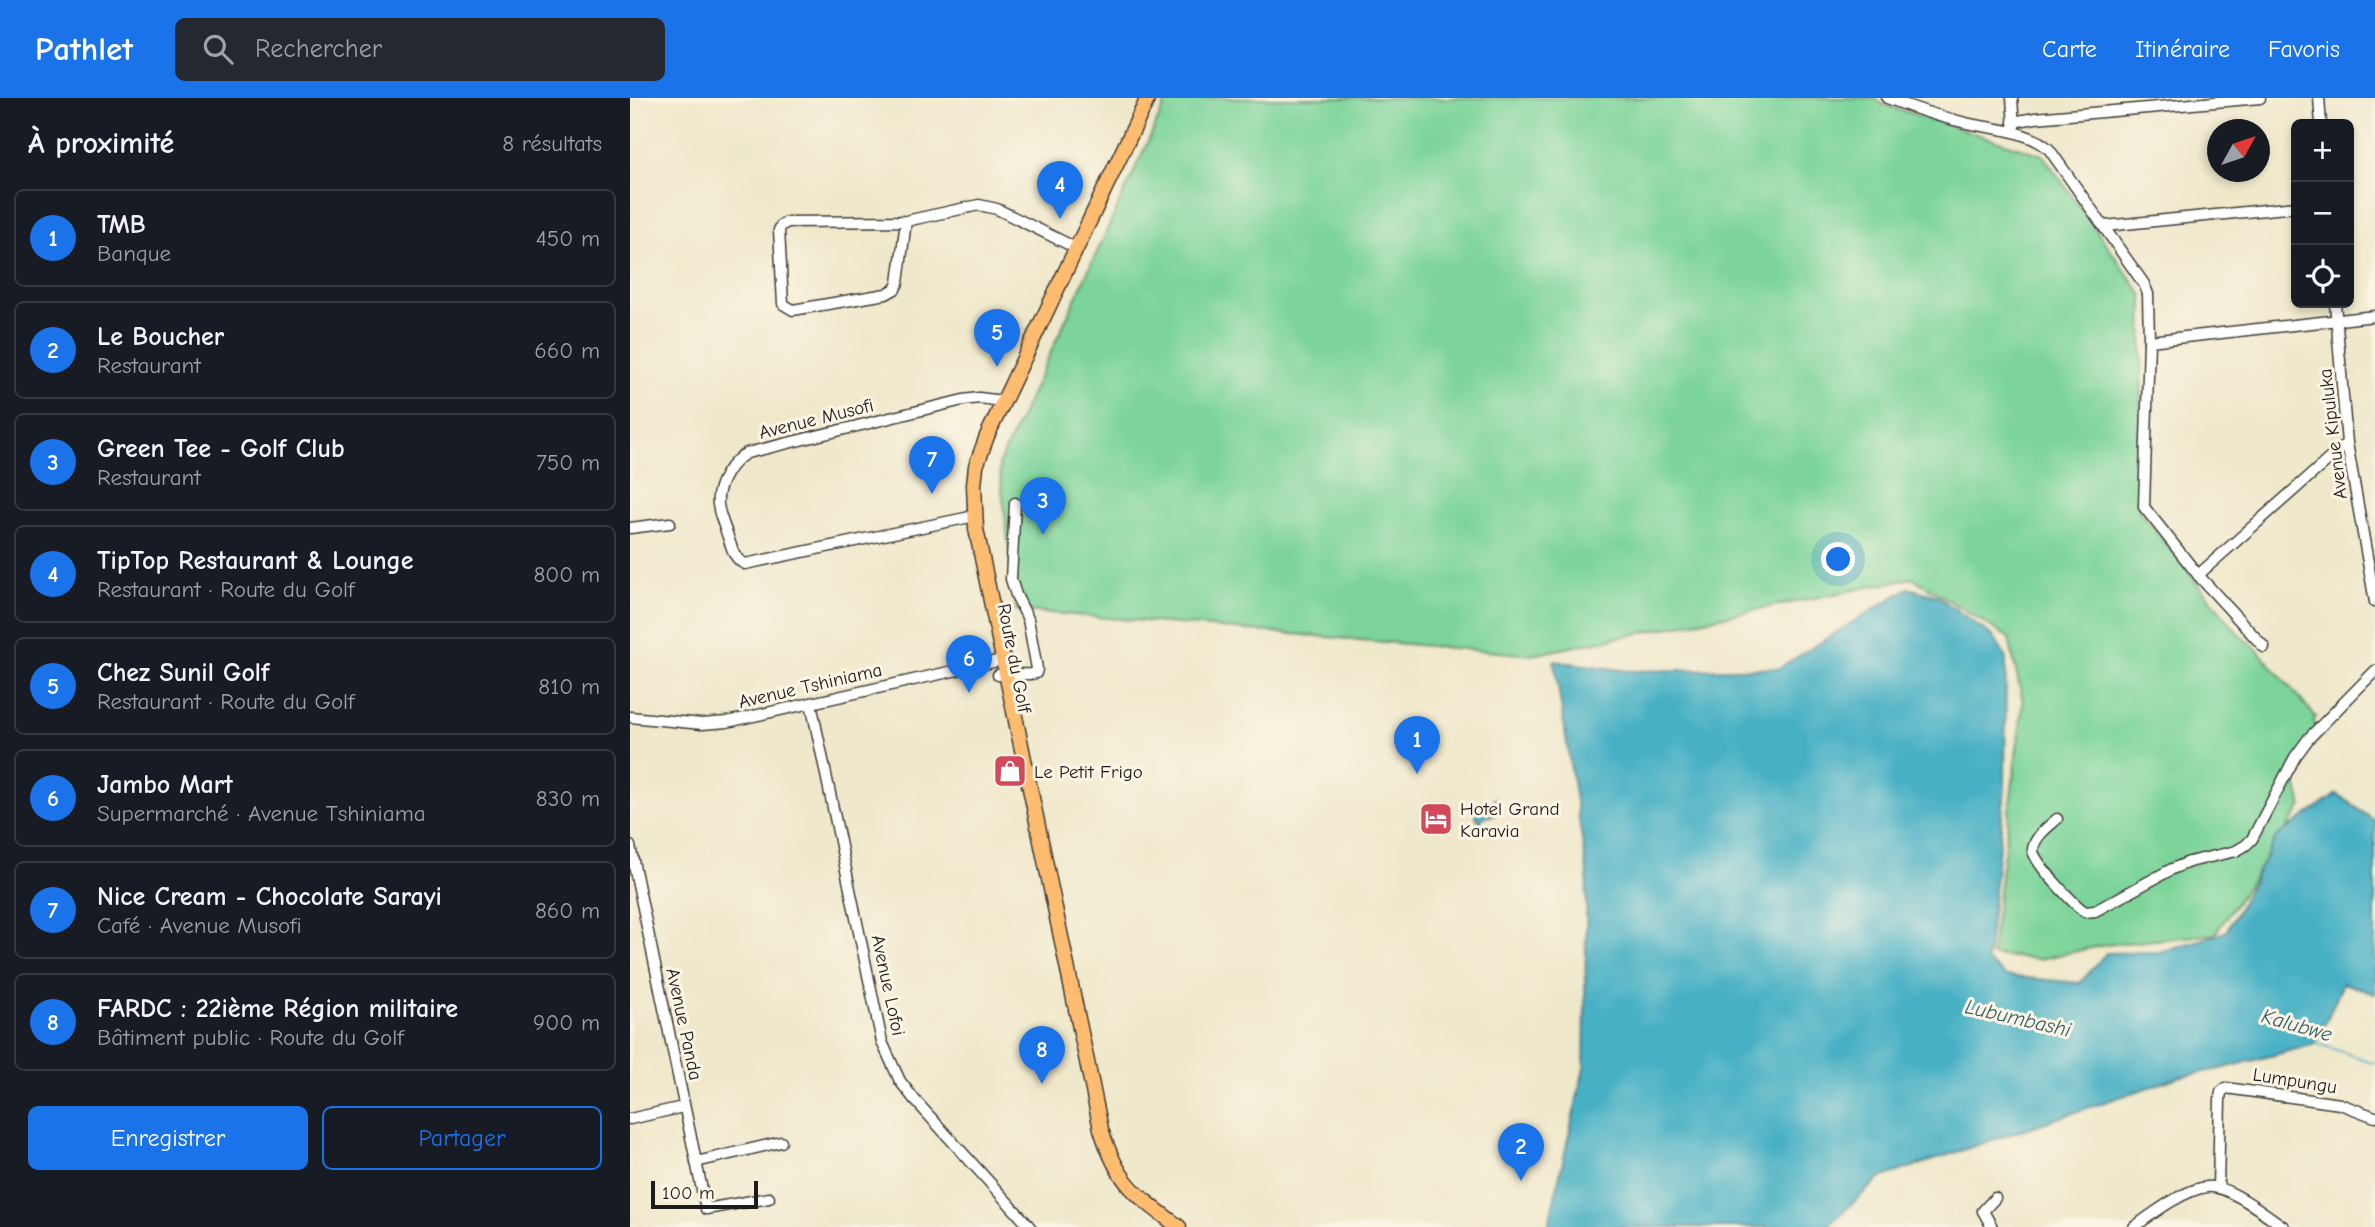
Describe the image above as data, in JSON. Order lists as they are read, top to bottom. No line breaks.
{"streets":{"main road":["Route du Golf"],"street":["Avenue Musofi","Avenue Kipuluka","Avenue Tshiniama","Avenue Lofoi","Avenue Panda","Lumpungu"]},"crossings":[["Avenue Musofi","Route du Golf"],["Route du Golf","Avenue Tshiniama"],["Avenue Tshiniama","Avenue Lofoi"]],"water":["Lubumbashi","Kalubwe"],"places":{"shop":["Le Petit Frigo"],"hotel":["Hotel Grand Karavia"]},"scale_bar":"100 m","north":"top right","page":{"header":"Pathlet","search":"Rechercher","nav":["Carte","Itinéraire","Favoris"],"heading":["À proximité","8 résultats"],"map_buttons":["+","−"],"pins":["4","5","7","3","6","1","8","2"],"list":[{"mark":"1","name":"TMB","note":"Banque","value":"450 m"},{"mark":"2","name":"Le Boucher","note":"Restaurant","value":"660 m"},{"mark":"3","name":"Green Tee - Golf Club","note":"Restaurant","value":"750 m"},{"mark":"4","name":"TipTop Restaurant & Lounge","note":"Restaurant · Route du Golf","value":"800 m"},{"mark":"5","name":"Chez Sunil Golf","note":"Restaurant · Route du Golf","value":"810 m"},{"mark":"6","name":"Jambo Mart","note":"Supermarché · Avenue Tshiniama","value":"830 m"},{"mark":"7","name":"Nice Cream - Chocolate Sarayi","note":"Café · Avenue Musofi","value":"860 m"},{"mark":"8","name":"FARDC : 22ième Région militaire","note":"Bâtiment public · Route du Golf","value":"900 m"}],"buttons":["Enregistrer","Partager"],"scale":"100 m"}}
